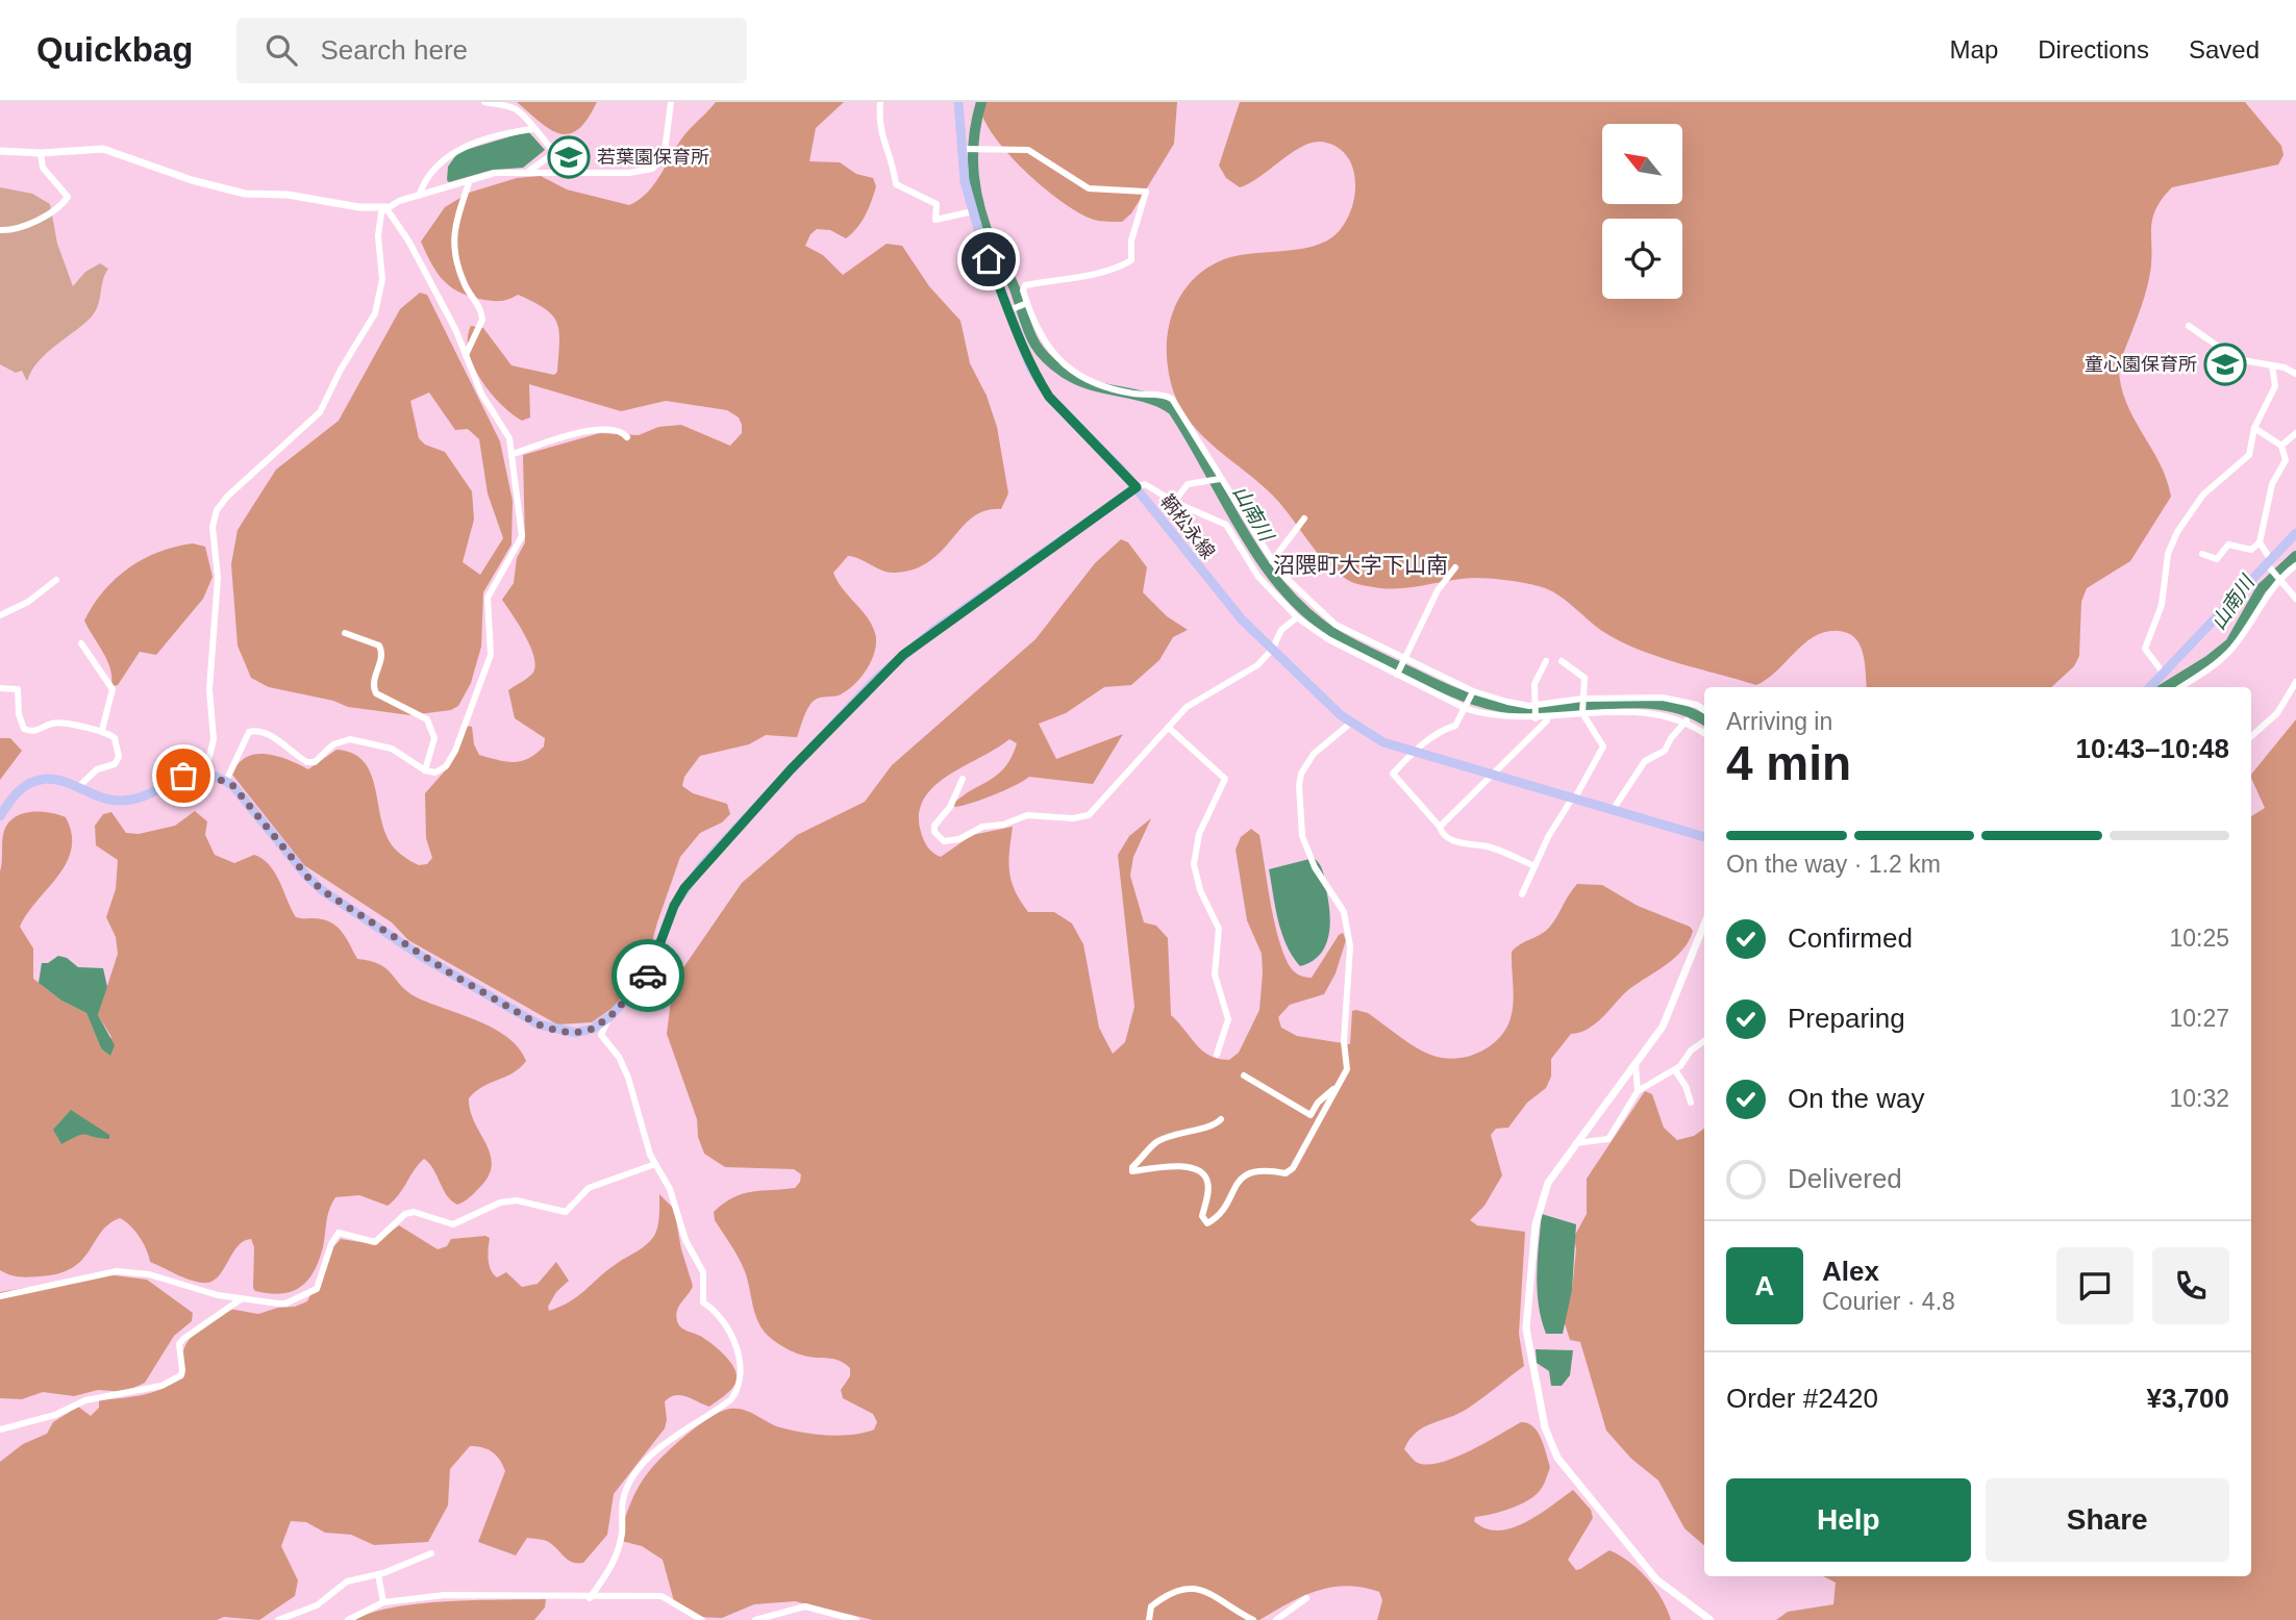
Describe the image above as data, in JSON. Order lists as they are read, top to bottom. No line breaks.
{"streets":{"main road":["鞆松永線"]},"districts":["沼隈町大字下山南"],"water":["山南川"],"places":{"school or university":["若葉園保育所","童心園保育所"]},"north":"top left","page":{"header":"Quickbag","search":"Search here","nav":["Map","Directions","Saved"],"heading":["4 min","Arriving in","10:43–10:48"],"panel":["Alex","Courier · 4.8","Order #2420","¥3,700"],"bar":"On the way · 1.2 km","list":[["Confirmed","10:25"],["Preparing","10:27"],["On the way","10:32"],"Delivered"],"round":"A","buttons":["Help","Share"]}}
